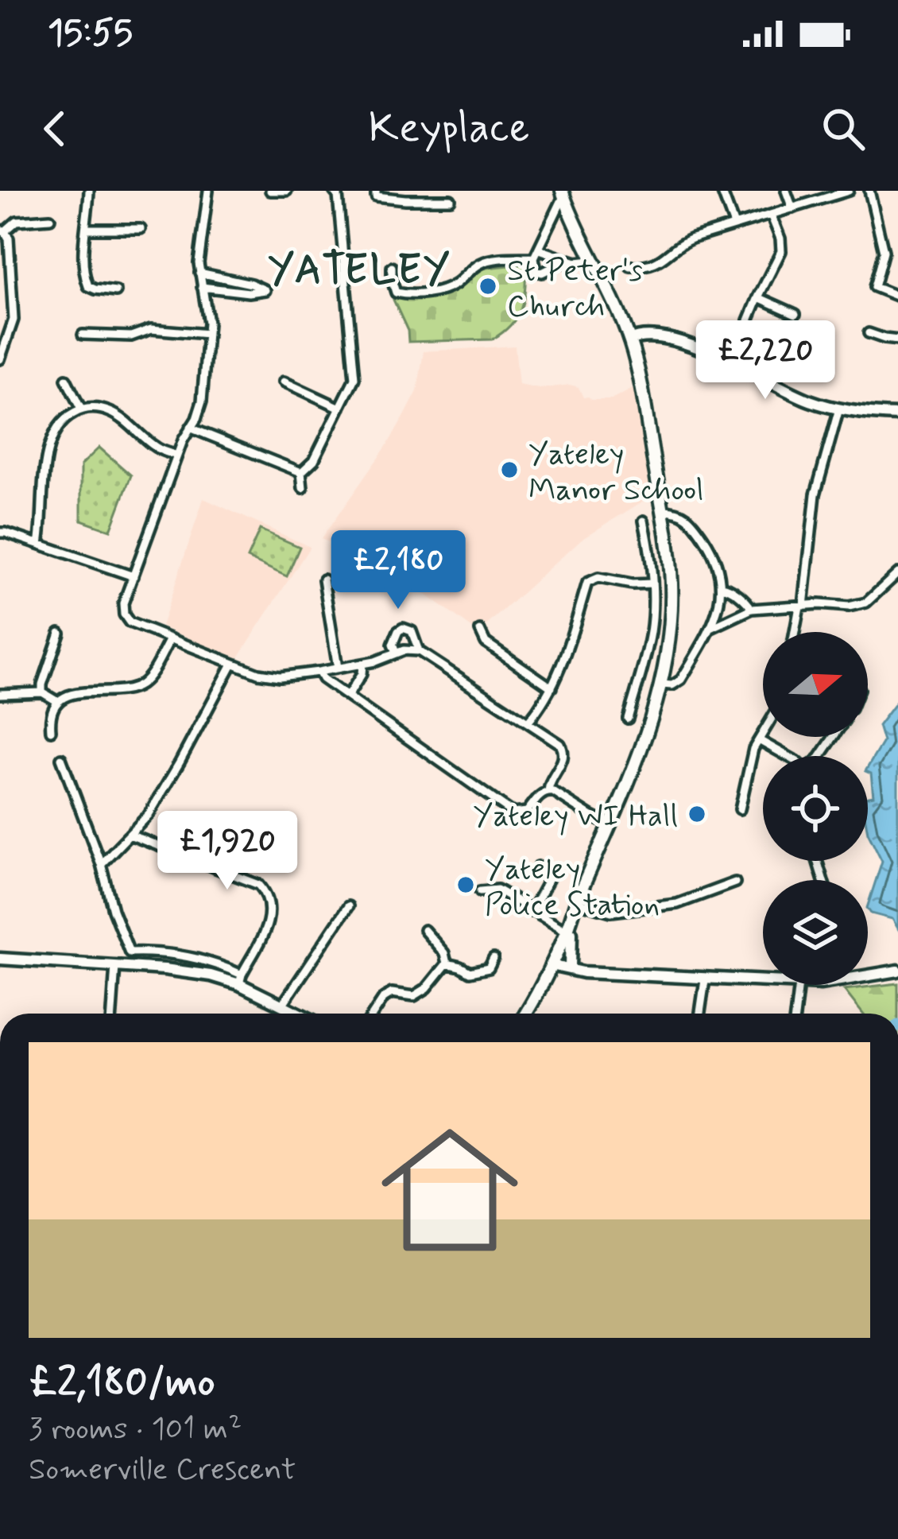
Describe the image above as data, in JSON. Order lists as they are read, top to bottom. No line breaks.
{"districts":["YATELEY"],"places":["St Peter's Church","Yateley Manor School","Yateley WI Hall","Yateley Police Station"],"north":"right","page":{"status":"15:55","header":"Keyplace","price":["£2,220","£2,180","£1,920"],"list":[{"name":"£2,180/mo","note":"3 rooms · 101 m² · Somerville Crescent"}]}}
